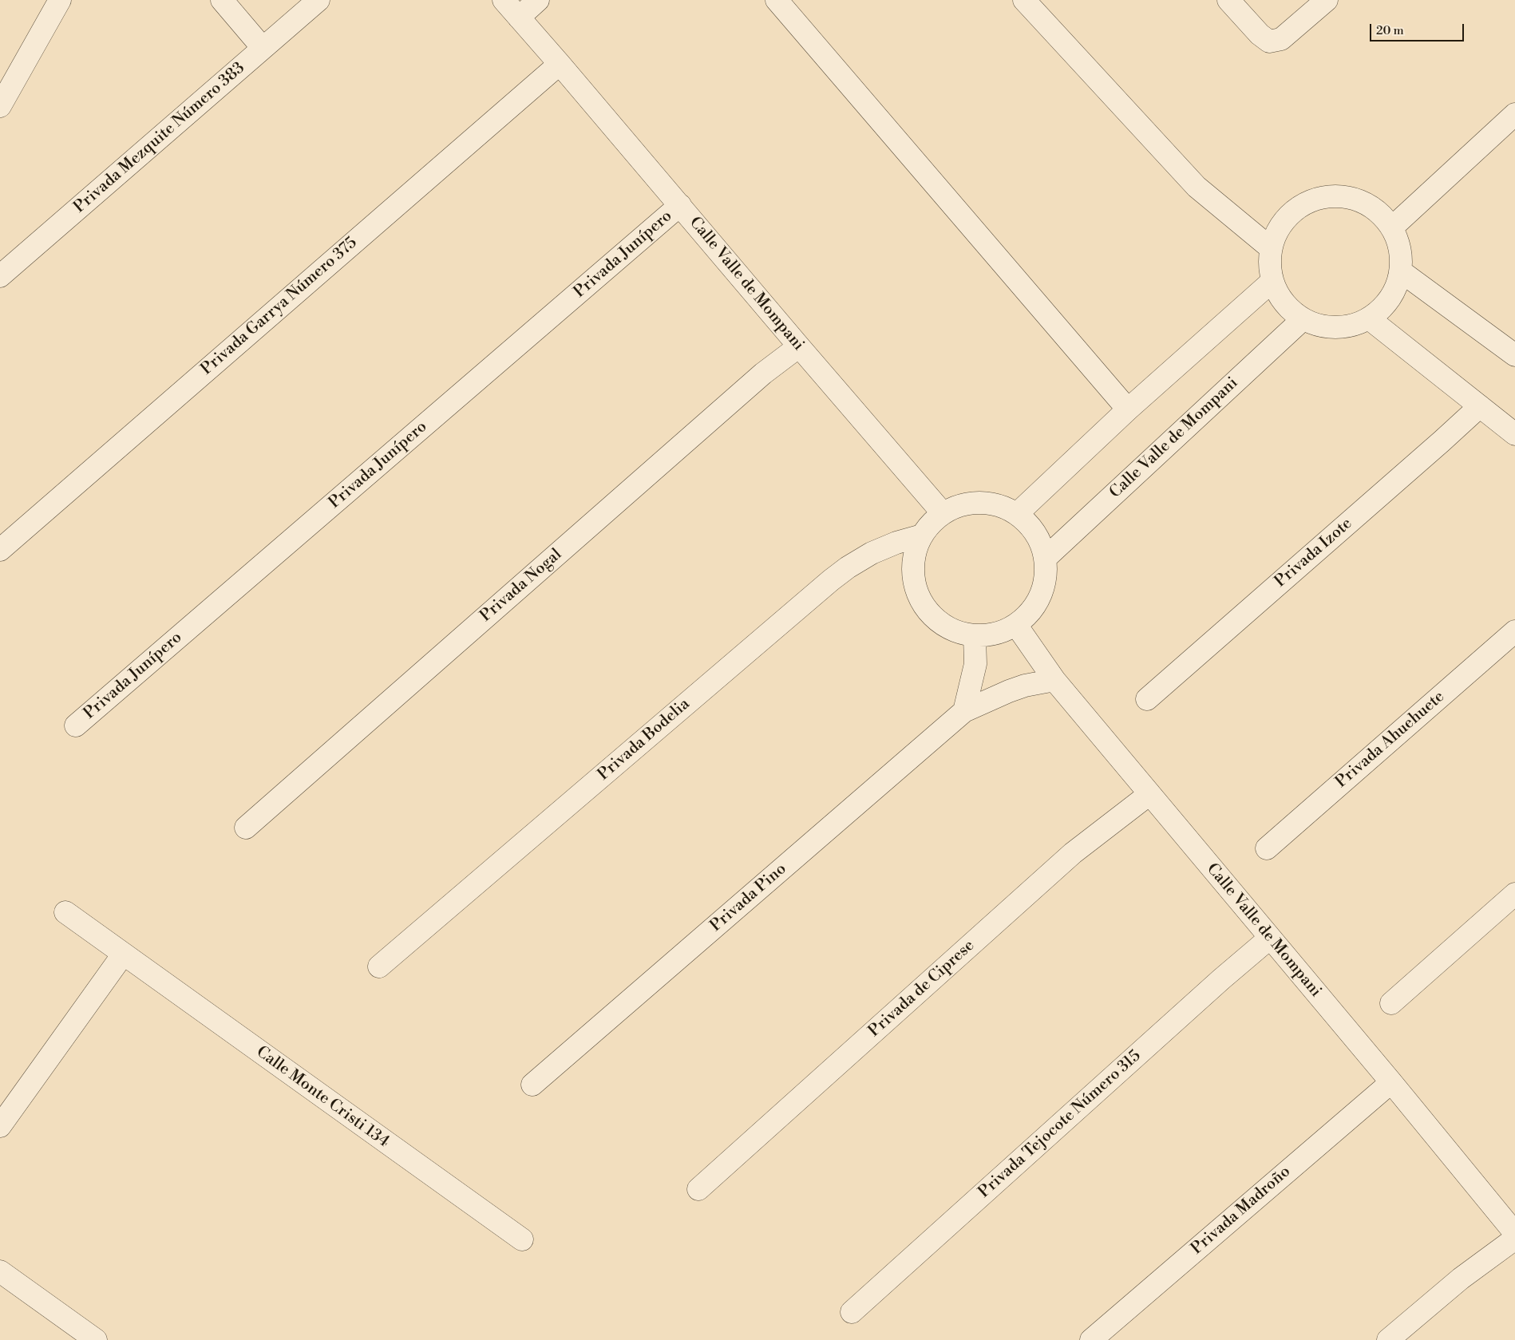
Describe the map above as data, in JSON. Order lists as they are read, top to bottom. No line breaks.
{"streets":{"street":["Privada Mezquite Número 383","Privada Junípero","Calle Valle de Mompani","Privada Garrya Número 375","Privada Izote","Privada Nogal","Privada Bodelia","Privada Ahuehuete","Privada Pino","Privada de Ciprese","Calle Monte Cristi 134","Privada Tejocote Número 315","Privada Madroño"]},"crossings":[["Privada Junípero","Calle Valle de Mompani"],["Calle Valle de Mompani","Privada Garrya Número 375"],["Calle Valle de Mompani","Privada Nogal"],["Calle Valle de Mompani","Privada Bodelia"],["Calle Valle de Mompani","Privada Pino"],["Calle Valle de Mompani","Privada de Ciprese"],["Calle Valle de Mompani","Privada Tejocote Número 315"],["Calle Valle de Mompani","Privada Madroño"]],"scale_bar":"20 m"}
